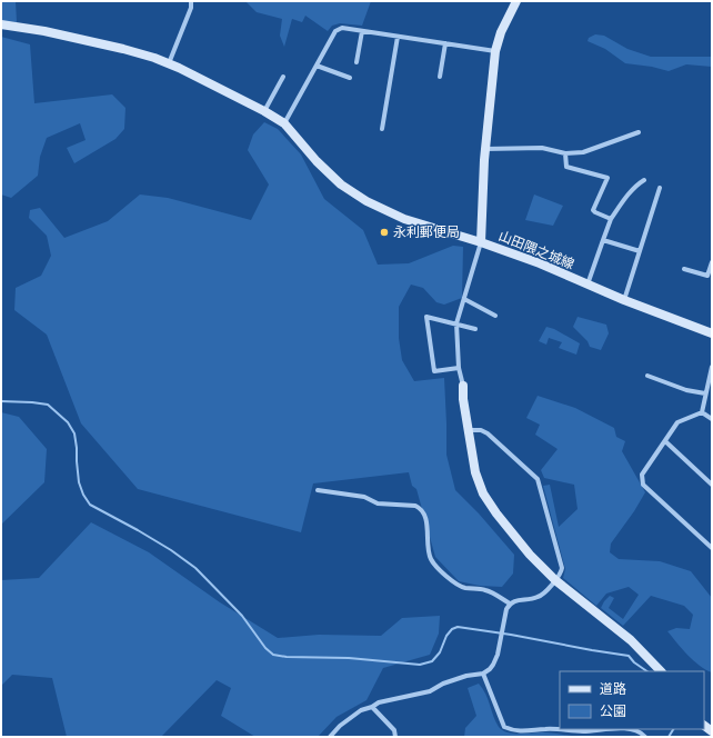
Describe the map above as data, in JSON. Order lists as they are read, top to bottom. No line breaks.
{"streets":{"street":["山田隈之城線"]},"places":["永利郵便局"],"legend":["道路","公園"]}
